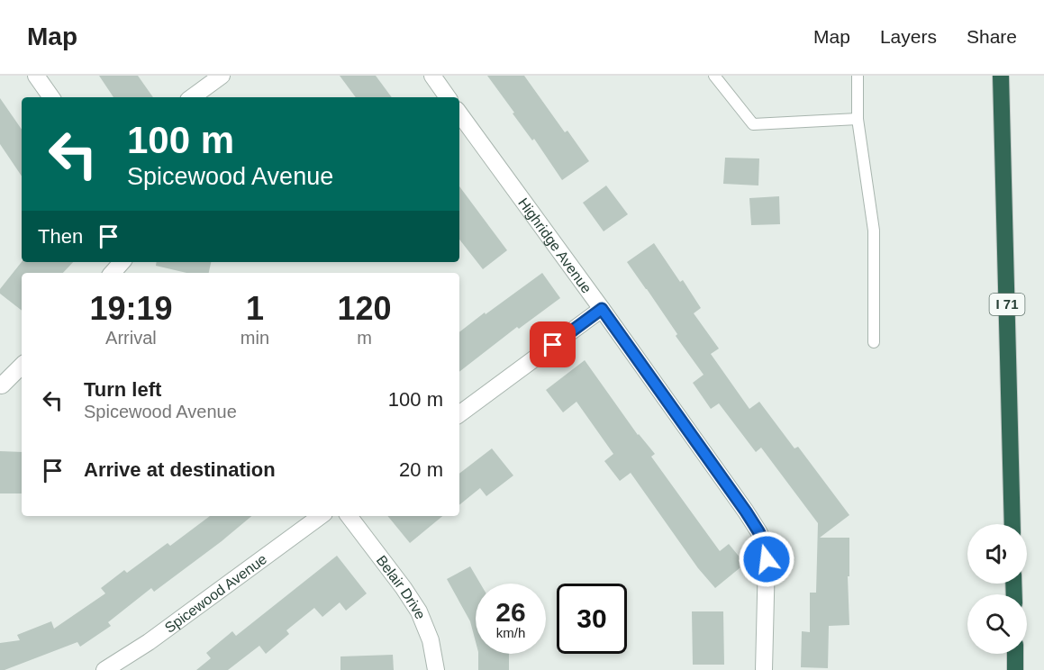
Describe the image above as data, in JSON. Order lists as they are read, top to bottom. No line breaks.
{"streets":{"highway":["I 71"],"street":["Highridge Avenue","Belair Drive","Spicewood Avenue"]},"page":{"header":"Map","nav":["Map","Layers","Share"],"turn":["100 m","Spicewood Avenue"],"then":"Then","eta":["19:19","Arrival","1","min","120","m"],"list":[{"name":"Turn left","note":"Spicewood Avenue","value":"100 m"},{"name":"Arrive at destination","value":"20 m"}],"speed":"26 km/h","limit":"30"}}
